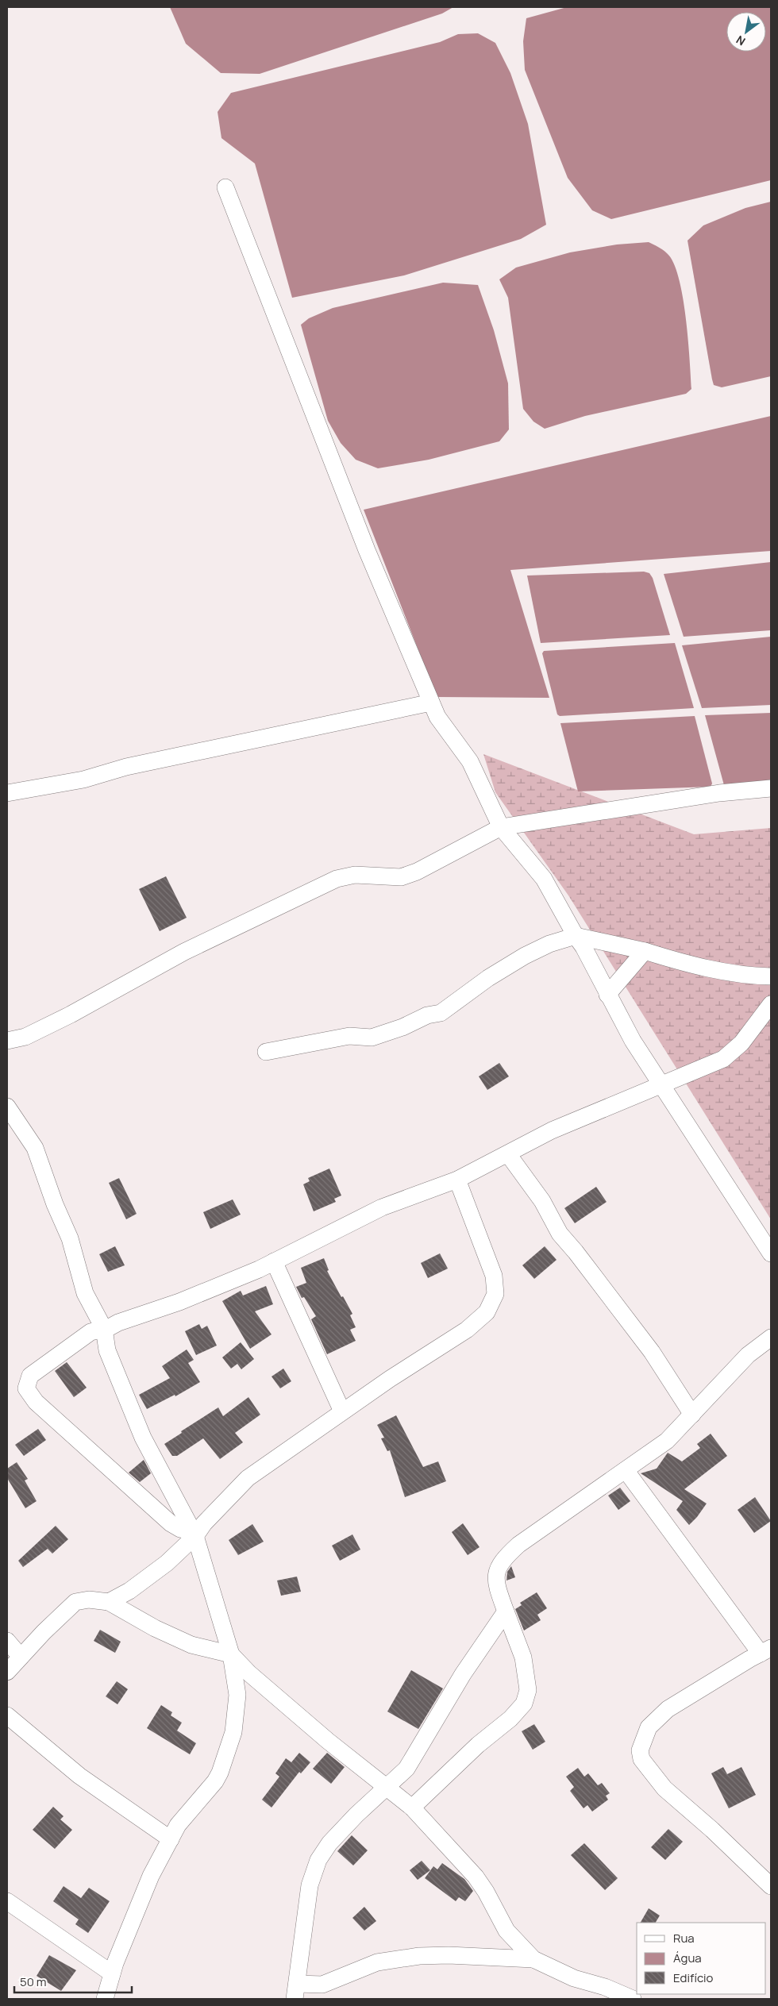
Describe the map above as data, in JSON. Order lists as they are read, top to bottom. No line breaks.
{"legend":["Rua","Água","Edifício"],"scale_bar":"50 m","north":"bottom left"}
